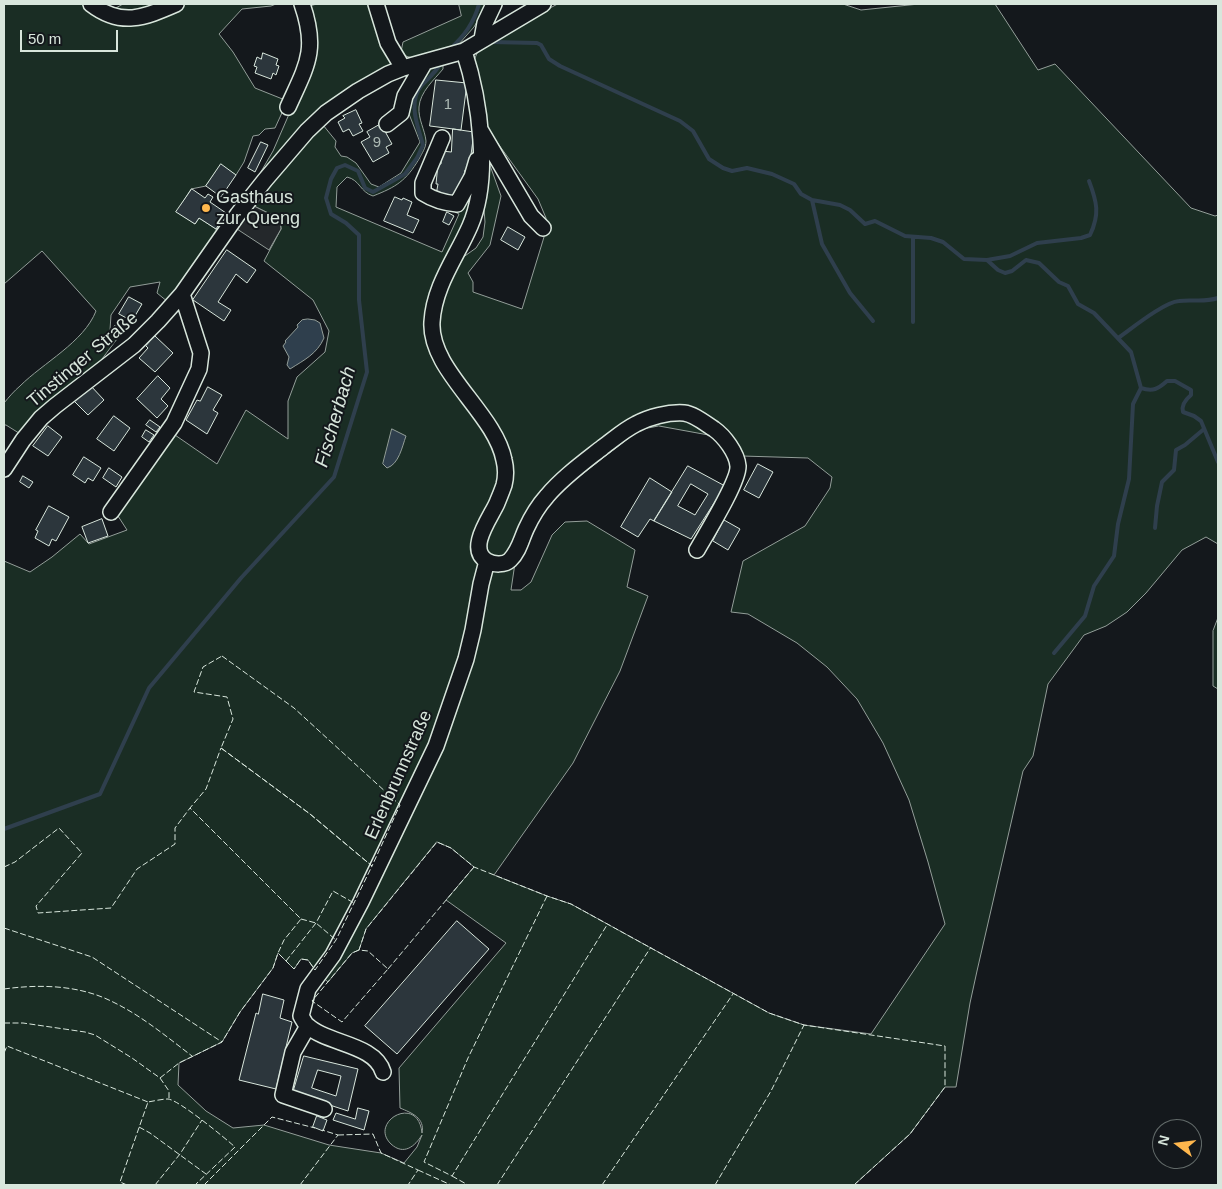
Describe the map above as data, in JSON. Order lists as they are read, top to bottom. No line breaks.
{"streets":{"street":["Tinstinger Straße","Erlenbrunnstraße"]},"water":["Fischerbach"],"places":["Gasthaus zur Queng"],"house_numbers":["1","9"],"scale_bar":"50 m","north":"left"}
